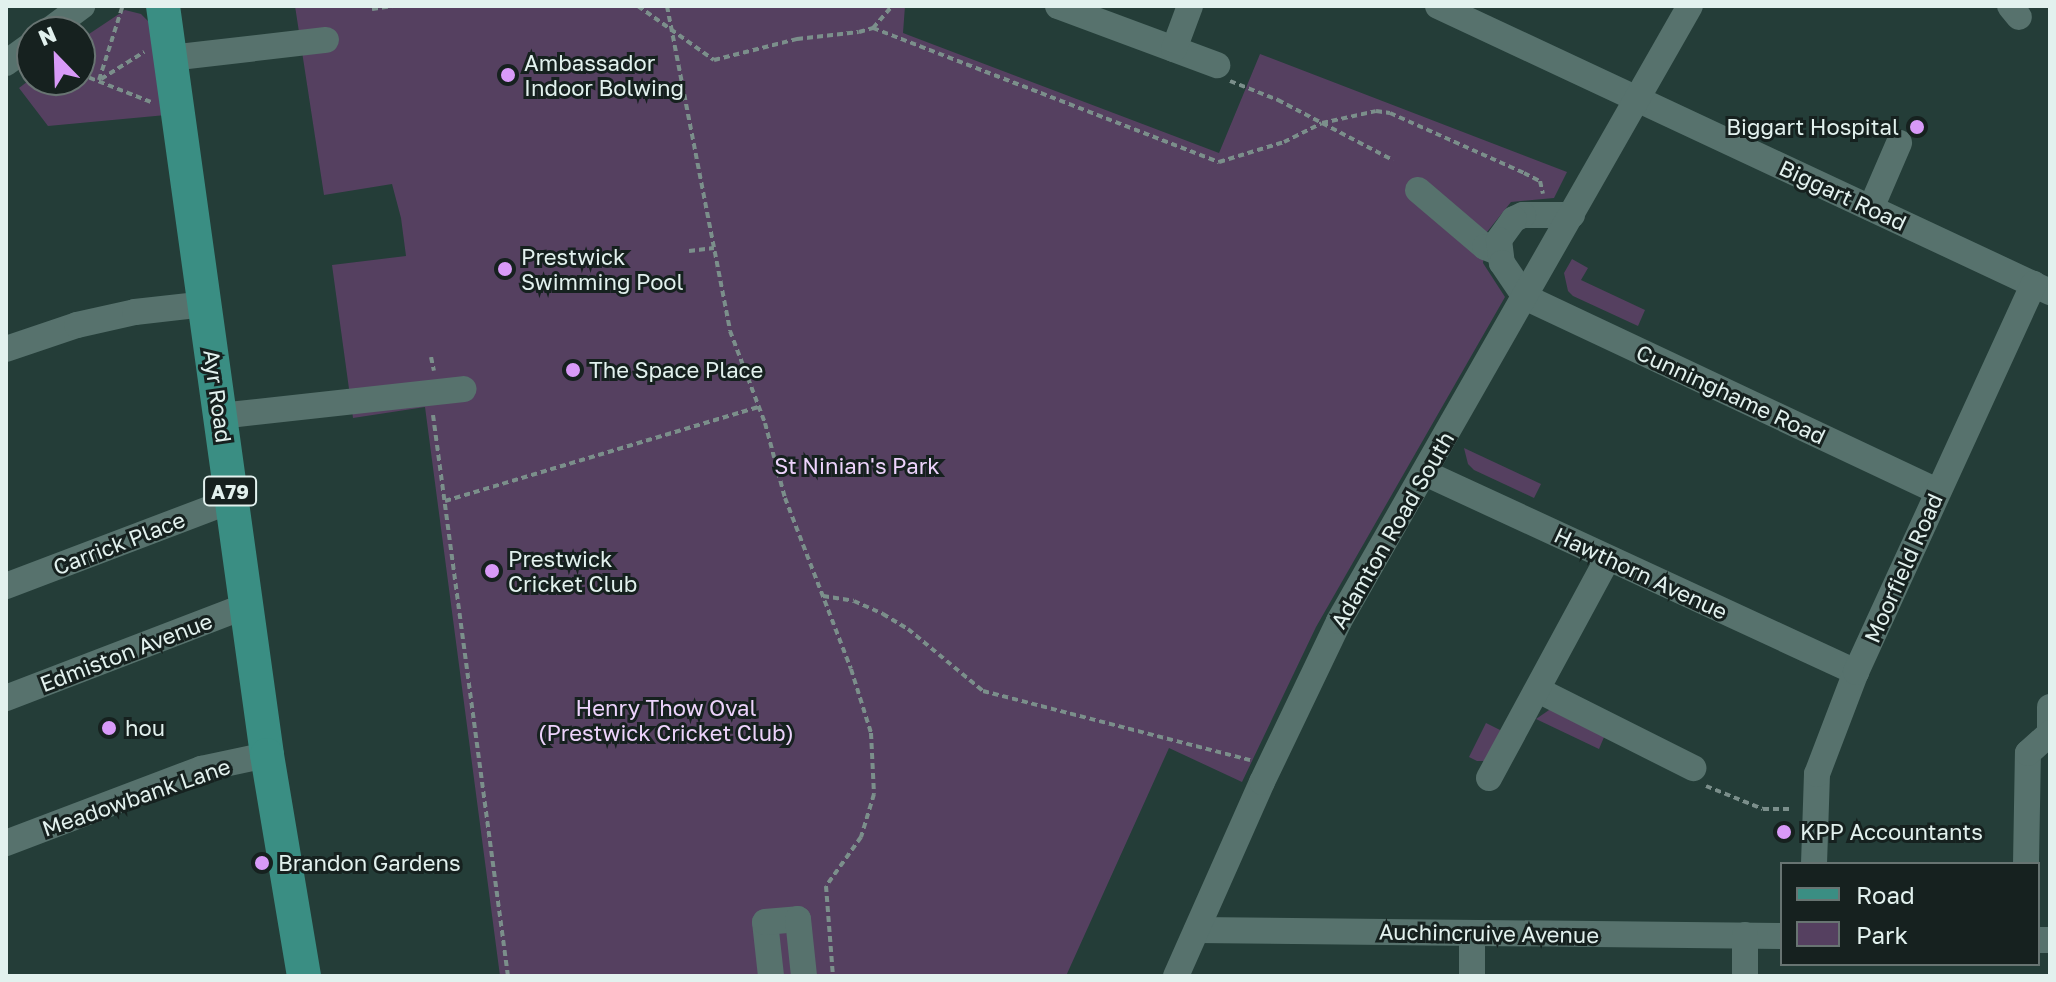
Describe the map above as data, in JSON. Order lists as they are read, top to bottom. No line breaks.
{"streets":{"main road":["Ayr Road","A79"],"street":["Biggart Road","Cunninghame Road","Adamton Road South","Carrick Place","Moorfield Road","Hawthorn Avenue","Edmiston Avenue","Meadowbank Lane","Auchincruive Avenue"]},"crossings":[["Biggart Road","Adamton Road South"],["Biggart Road","Moorfield Road"],["Cunninghame Road","Adamton Road South"],["Cunninghame Road","Moorfield Road"],["Ayr Road","Carrick Place"],["Ayr Road","Edmiston Avenue"],["Ayr Road","Meadowbank Lane"],["Adamton Road South","Hawthorn Avenue"],["Adamton Road South","Auchincruive Avenue"],["Moorfield Road","Hawthorn Avenue"]],"parks":["St Ninian's Park","Henry Thow Oval (Prestwick Cricket Club)"],"places":["Ambassador Indoor Bolwing","Biggart Hospital","Prestwick Swimming Pool","The Space Place","Prestwick Cricket Club","hou","KPP Accountants","Brandon Gardens"],"legend":["Road","Park"],"north":"top left"}
